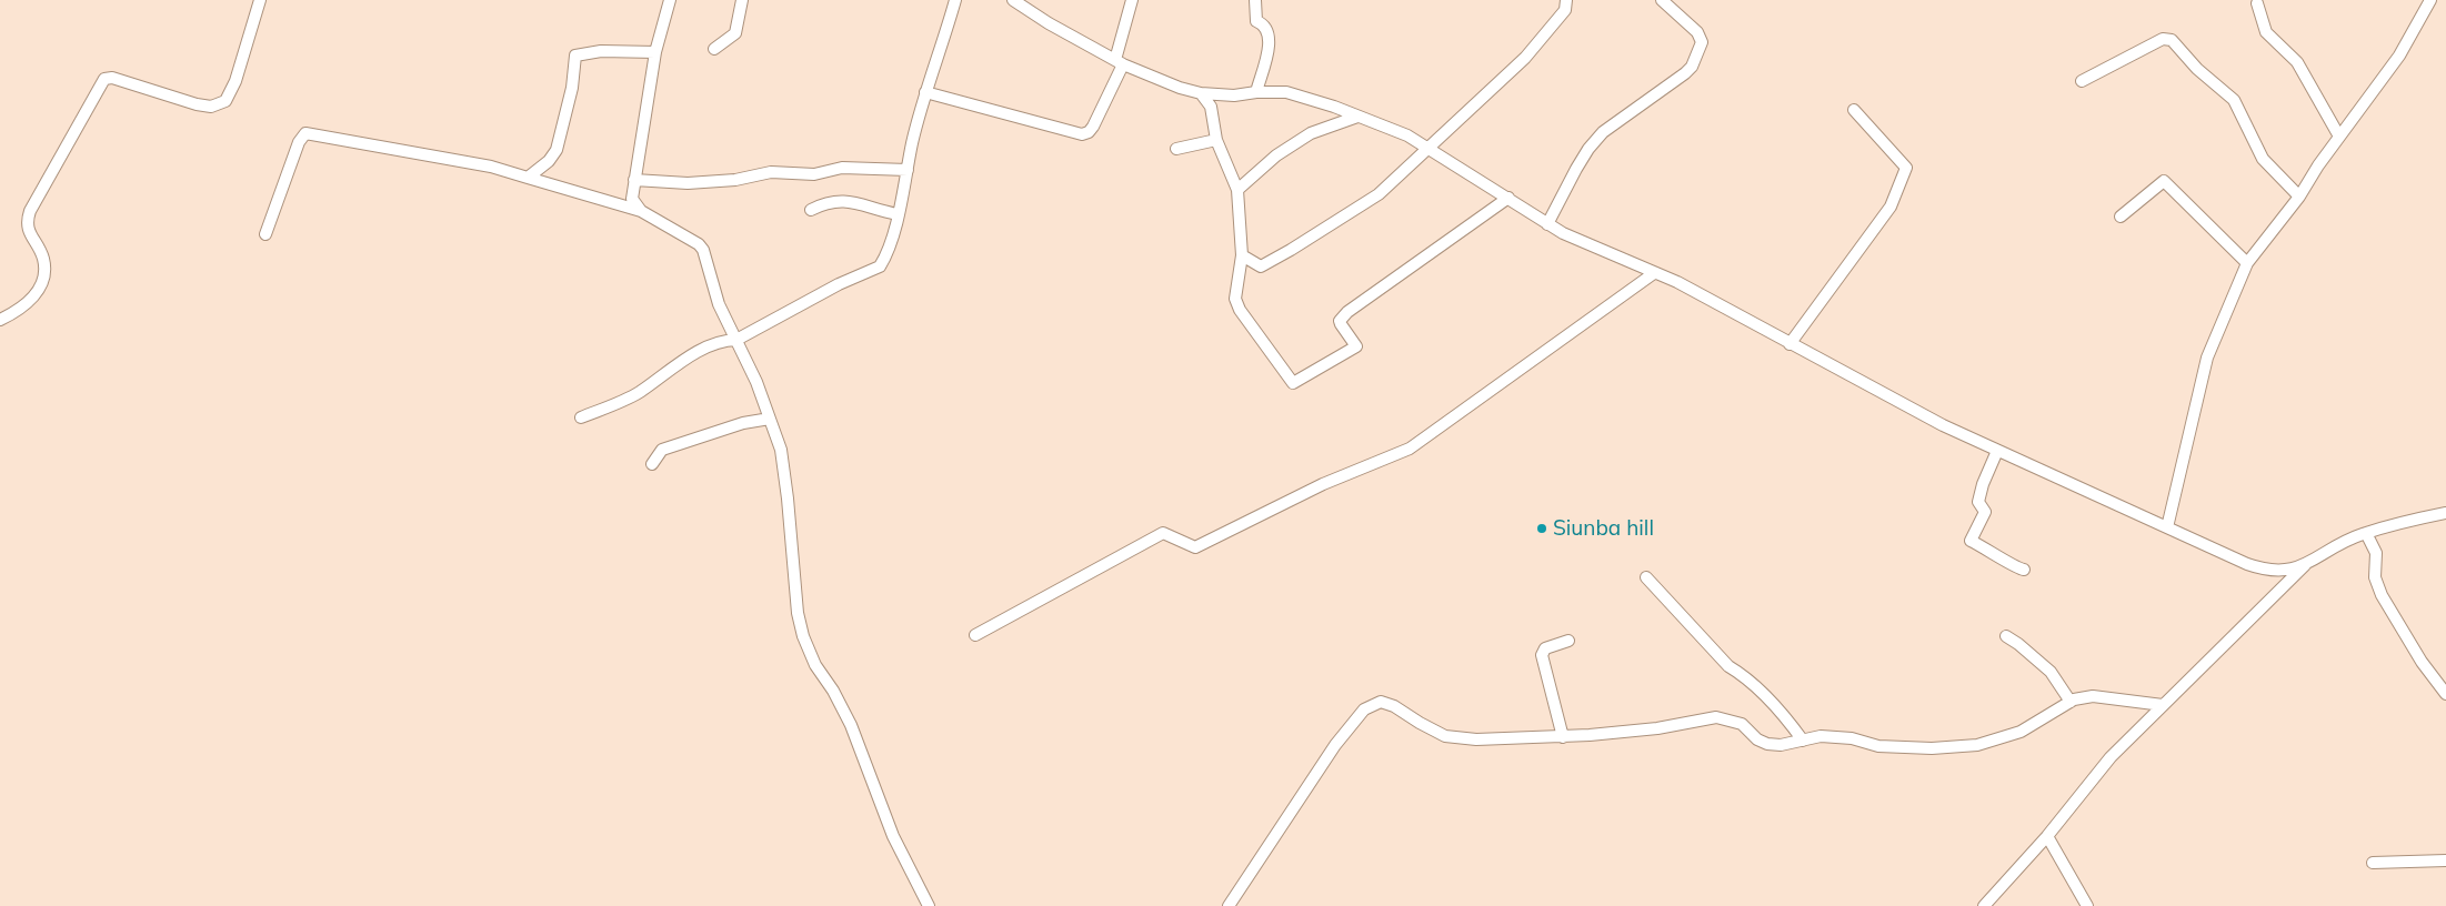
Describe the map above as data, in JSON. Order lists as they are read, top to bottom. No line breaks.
{"places":["Siunba hill"]}
